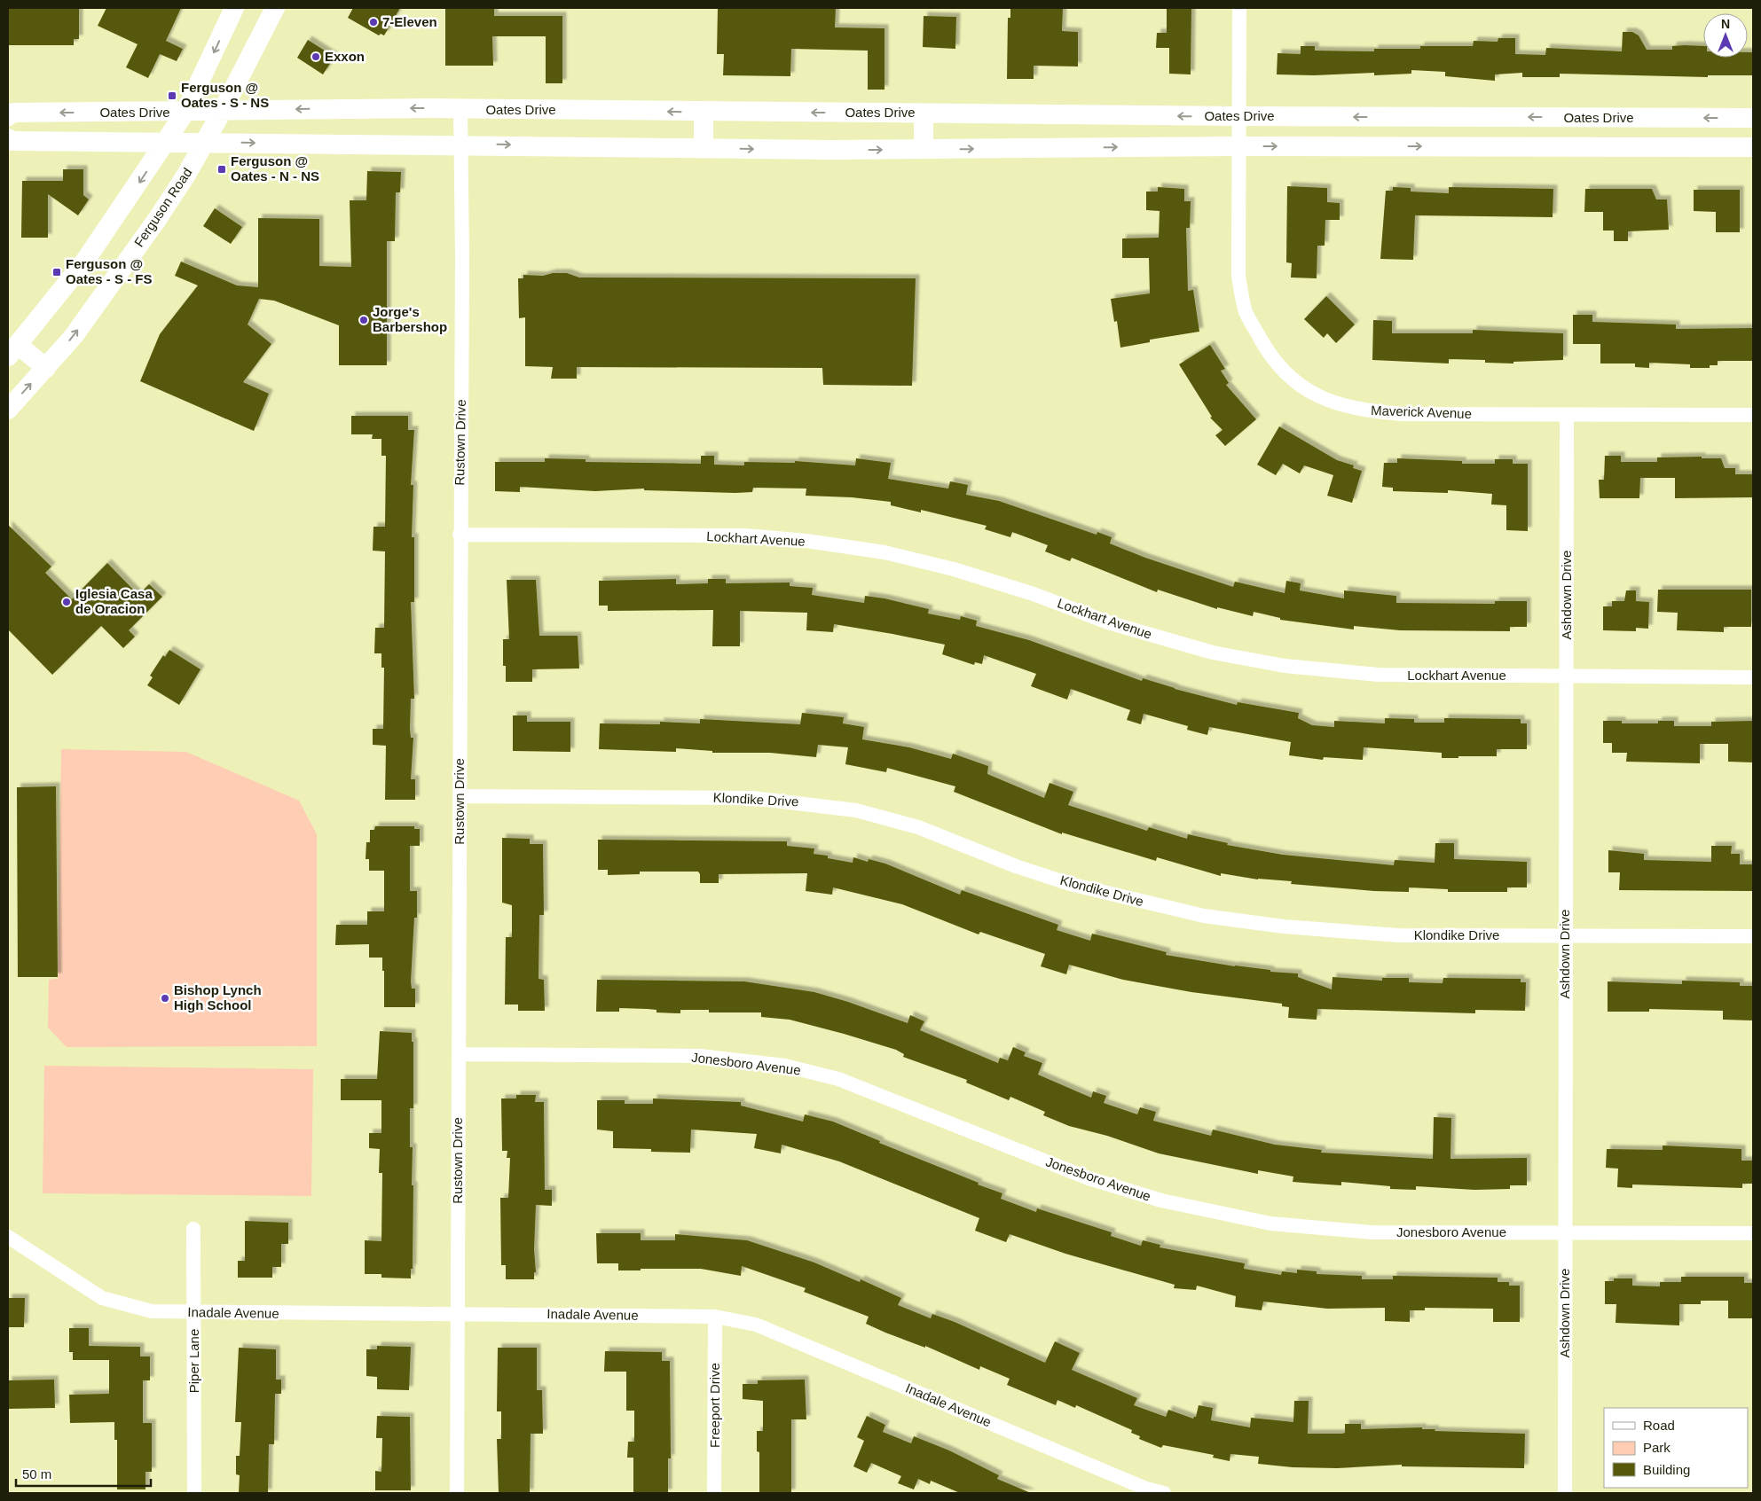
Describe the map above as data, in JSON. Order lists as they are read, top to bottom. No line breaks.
{"streets":{"main road":["Oates Drive","Ferguson Road"],"street":["Maverick Avenue","Rustown Drive","Lockhart Avenue","Ashdown Drive","Klondike Drive","Jonesboro Avenue","Inadale Avenue","Piper Lane","Freeport Drive"]},"crossings":[["Oates Drive","Ferguson Road"],["Oates Drive","Maverick Avenue"],["Oates Drive","Rustown Drive"],["Maverick Avenue","Ashdown Drive"],["Rustown Drive","Lockhart Avenue"],["Rustown Drive","Klondike Drive"],["Rustown Drive","Jonesboro Avenue"],["Rustown Drive","Inadale Avenue"],["Lockhart Avenue","Ashdown Drive"],["Ashdown Drive","Klondike Drive"],["Ashdown Drive","Jonesboro Avenue"],["Inadale Avenue","Piper Lane"],["Inadale Avenue","Freeport Drive"]],"places":{"other":["7-Eleven","Exxon","Jorge's Barbershop","Iglesia Casa de Oracion","Bishop Lynch High School"],"transit":["Ferguson @ Oates - S - NS","Ferguson @ Oates - N - NS","Ferguson @ Oates - S - FS"]},"legend":["Road","Park","Building"],"scale_bar":"50 m","north":"top"}
